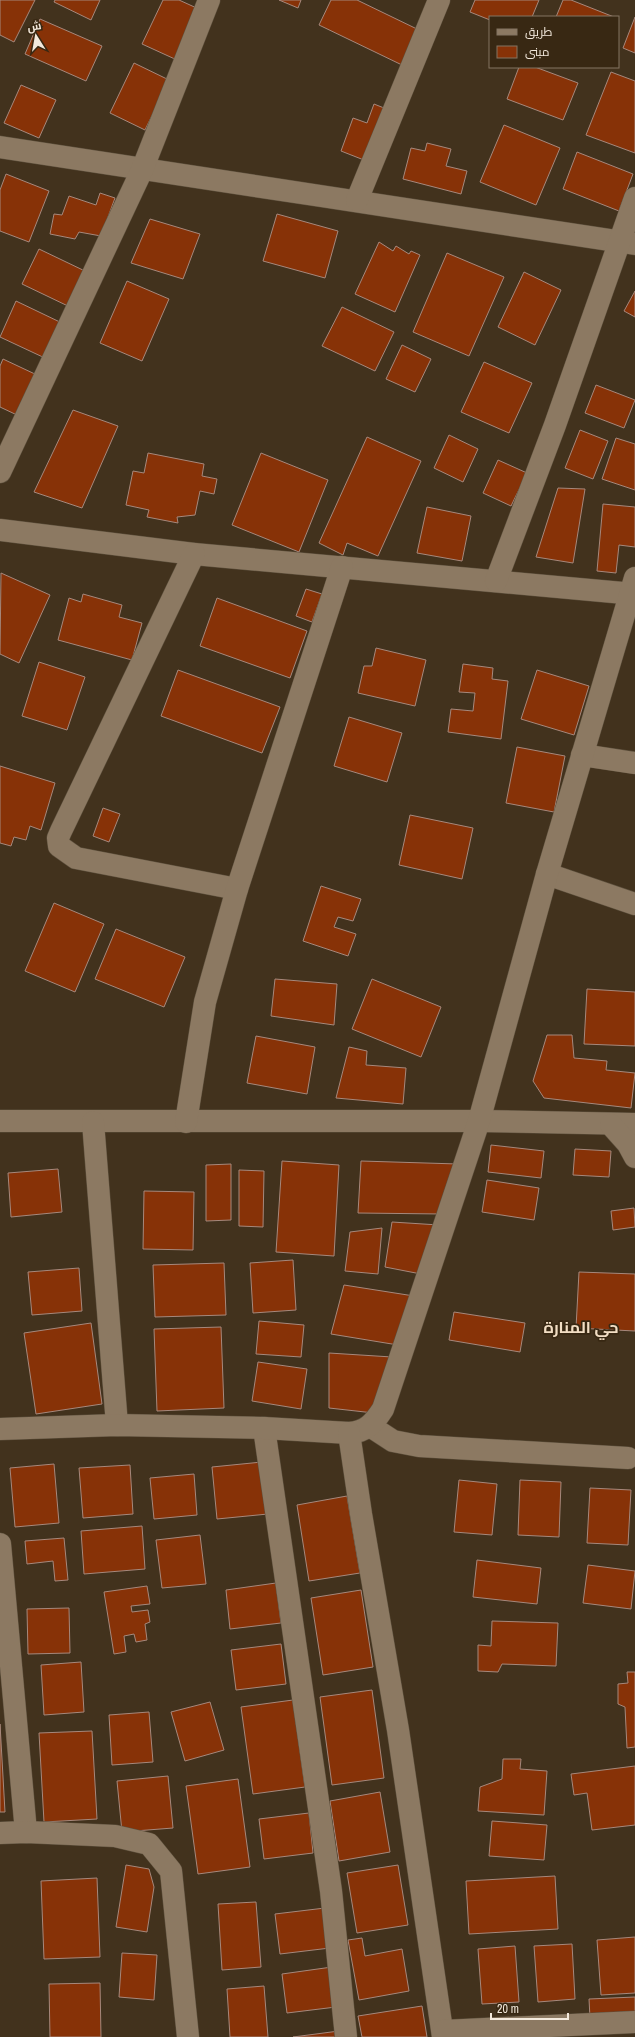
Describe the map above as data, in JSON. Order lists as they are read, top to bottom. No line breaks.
{"districts":["حي المنارة"],"legend":["طريق","مبنى"],"scale_bar":"20 m","north":"top"}
